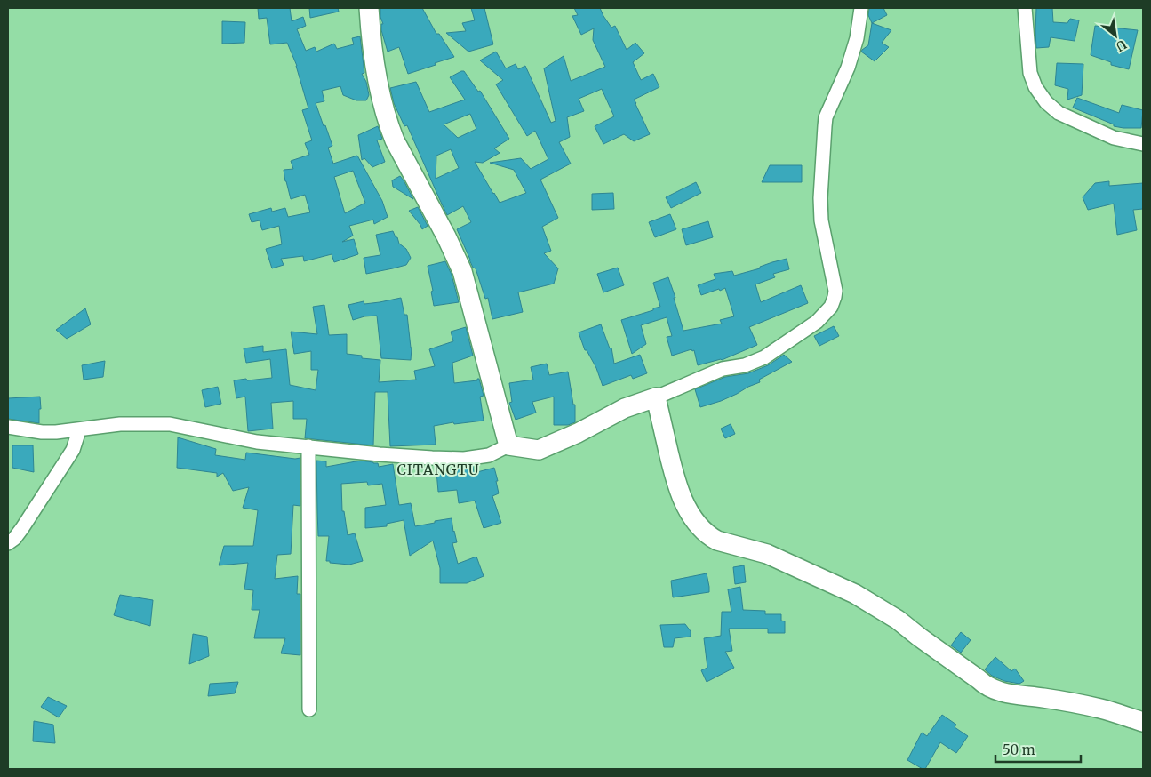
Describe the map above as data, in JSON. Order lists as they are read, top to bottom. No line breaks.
{"districts":["CITANGTU"],"scale_bar":"50 m","north":"bottom right"}
